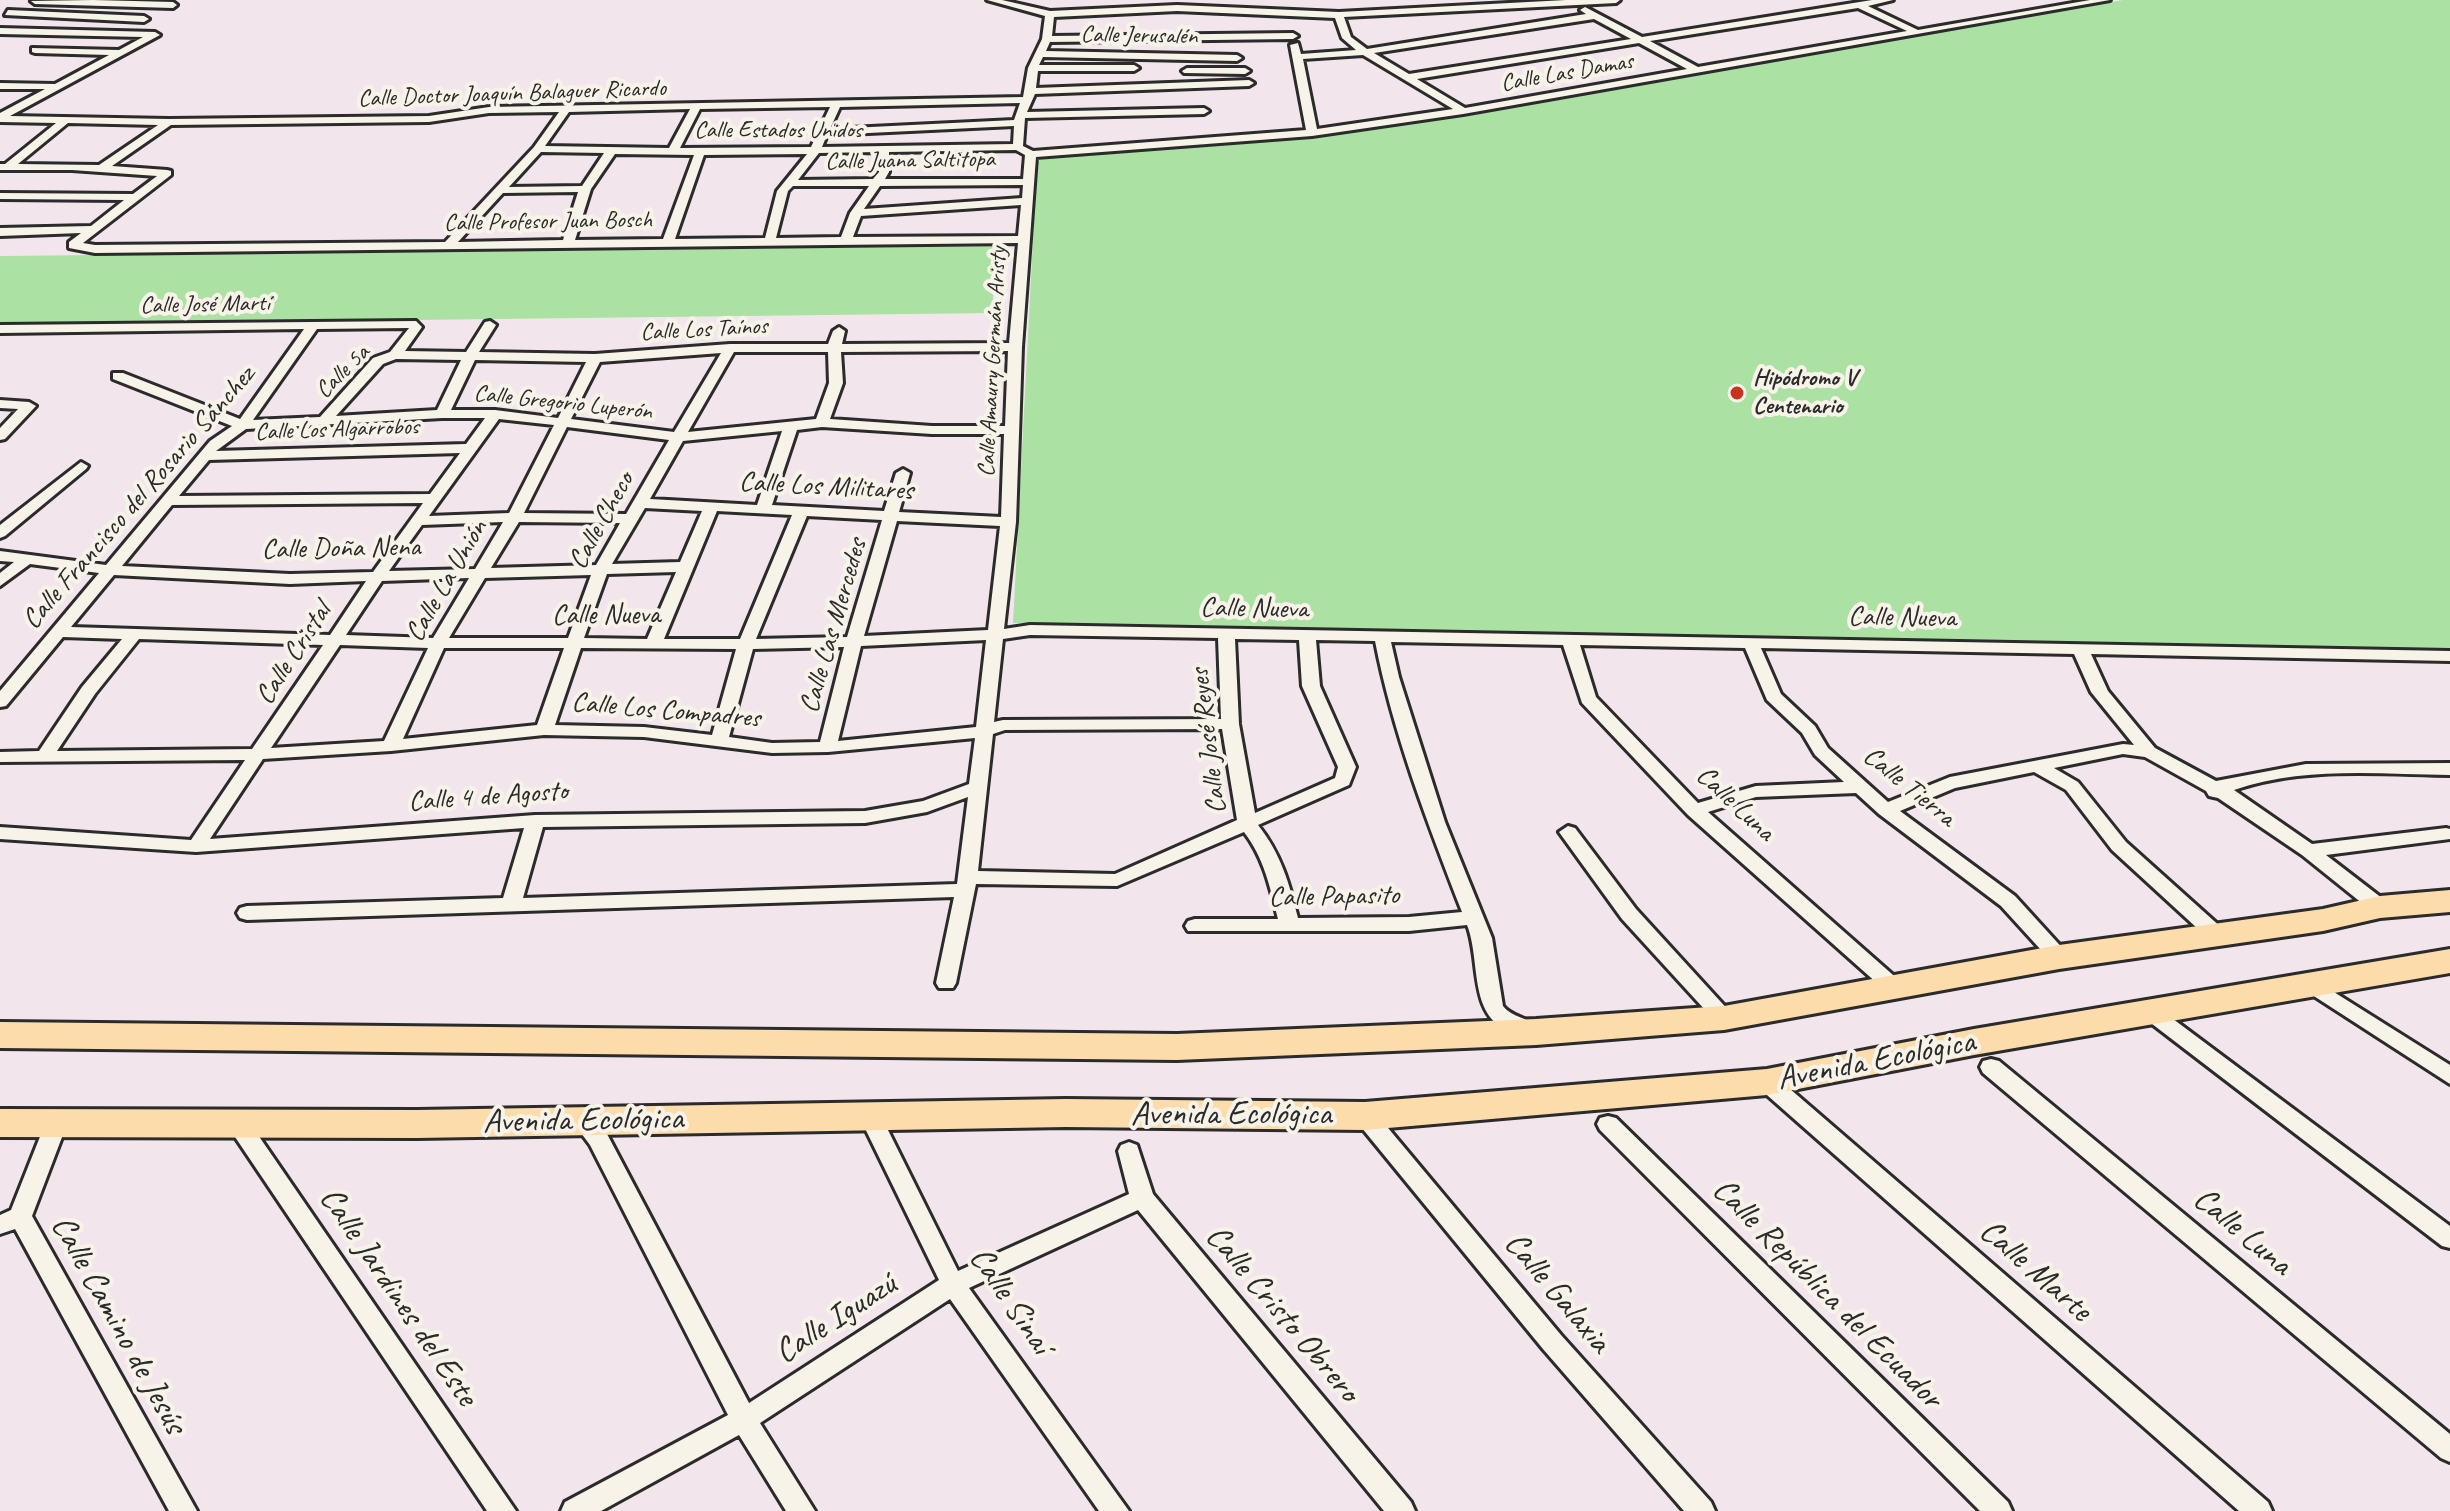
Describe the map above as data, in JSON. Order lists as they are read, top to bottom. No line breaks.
{"streets":{"main road":["Avenida Ecológica"],"street":["Calle Jerusalén","Calle Las Damas","Calle Doctor Joaquín Balaguer Ricardo","Calle Estados Unidos","Calle Juana Saltitopa","Calle Profesor Juan Bosch","Calle José Martí","Calle Los Taínos","Calle Amaury Germán Aristy","Calle 5a","Calle Gregorio Luperón","Calle Los Algarrobos","Calle Los Militares","Calle Francisco del Rosario Sánchez","Calle Checo","Calle Doña Nena","Calle La Unión","Calle Nueva","Calle Las Mercedes","Calle Cristal","Calle Los Compadres","Calle José Reyes","Calle Tierra","Calle 4 de Agosto","Calle Luna","Calle Papasito","Calle Marte","Calle Galaxia","Calle República del Ecuador","Calle Jardines del Este","Calle Sinaí","Calle Cristo Obrero","Calle Iguazú","Calle Camino de Jesús"]},"crossings":[["Calle Jerusalén","Calle Amaury Germán Aristy"],["Calle Las Damas","Calle Estados Unidos"],["Calle Las Damas","Calle Amaury Germán Aristy"],["Calle Doctor Joaquín Balaguer Ricardo","Calle Amaury Germán Aristy"],["Calle Estados Unidos","Calle Amaury Germán Aristy"],["Calle Juana Saltitopa","Calle Amaury Germán Aristy"],["Calle Profesor Juan Bosch","Calle Amaury Germán Aristy"],["Calle José Martí","Calle Los Taínos"],["Calle José Martí","Calle 5a"],["Calle José Martí","Calle Francisco del Rosario Sánchez"],["Calle Los Taínos","Calle Amaury Germán Aristy"],["Calle Los Taínos","Calle 5a"],["Calle Los Taínos","Calle Checo"],["Calle Los Taínos","Calle La Unión"],["Calle Amaury Germán Aristy","Calle Gregorio Luperón"],["Calle Amaury Germán Aristy","Calle Los Militares"],["Calle Amaury Germán Aristy","Calle Nueva"],["Calle Amaury Germán Aristy","Calle Los Compadres"],["Calle Amaury Germán Aristy","Calle 4 de Agosto"],["Calle 5a","Calle Gregorio Luperón"],["Calle Gregorio Luperón","Calle Francisco del Rosario Sánchez"],["Calle Gregorio Luperón","Calle Checo"],["Calle Gregorio Luperón","Calle La Unión"],["Calle Gregorio Luperón","Calle Cristal"],["Calle Los Algarrobos","Calle Francisco del Rosario Sánchez"],["Calle Los Algarrobos","Calle Cristal"],["Calle Los Militares","Calle Checo"],["Calle Los Militares","Calle Las Mercedes"],["Calle Francisco del Rosario Sánchez","Calle Doña Nena"],["Calle Francisco del Rosario Sánchez","Calle Nueva"],["Calle Checo","Calle Doña Nena"],["Calle Checo","Calle Nueva"],["Calle Checo","Calle Los Compadres"],["Calle Doña Nena","Calle La Unión"],["Calle Doña Nena","Calle Cristal"],["Calle La Unión","Calle Nueva"],["Calle La Unión","Calle Los Compadres"],["Calle Nueva","Calle Las Mercedes"],["Calle Nueva","Calle Cristal"],["Calle Nueva","Calle José Reyes"],["Calle Nueva","Calle Tierra"],["Calle Nueva","Calle Luna"],["Calle Las Mercedes","Calle Los Compadres"],["Calle Cristal","Calle Los Compadres"],["Calle Cristal","Calle 4 de Agosto"],["Calle Los Compadres","Calle José Reyes"],["Calle José Reyes","Calle Papasito"],["Avenida Ecológica","Calle Marte"],["Avenida Ecológica","Calle Galaxia"],["Avenida Ecológica","Calle Jardines del Este"],["Avenida Ecológica","Calle Sinaí"],["Avenida Ecológica","Calle Camino de Jesús"],["Calle Sinaí","Calle Iguazú"],["Calle Cristo Obrero","Calle Iguazú"]],"places":["Hipódromo V Centenario"]}
